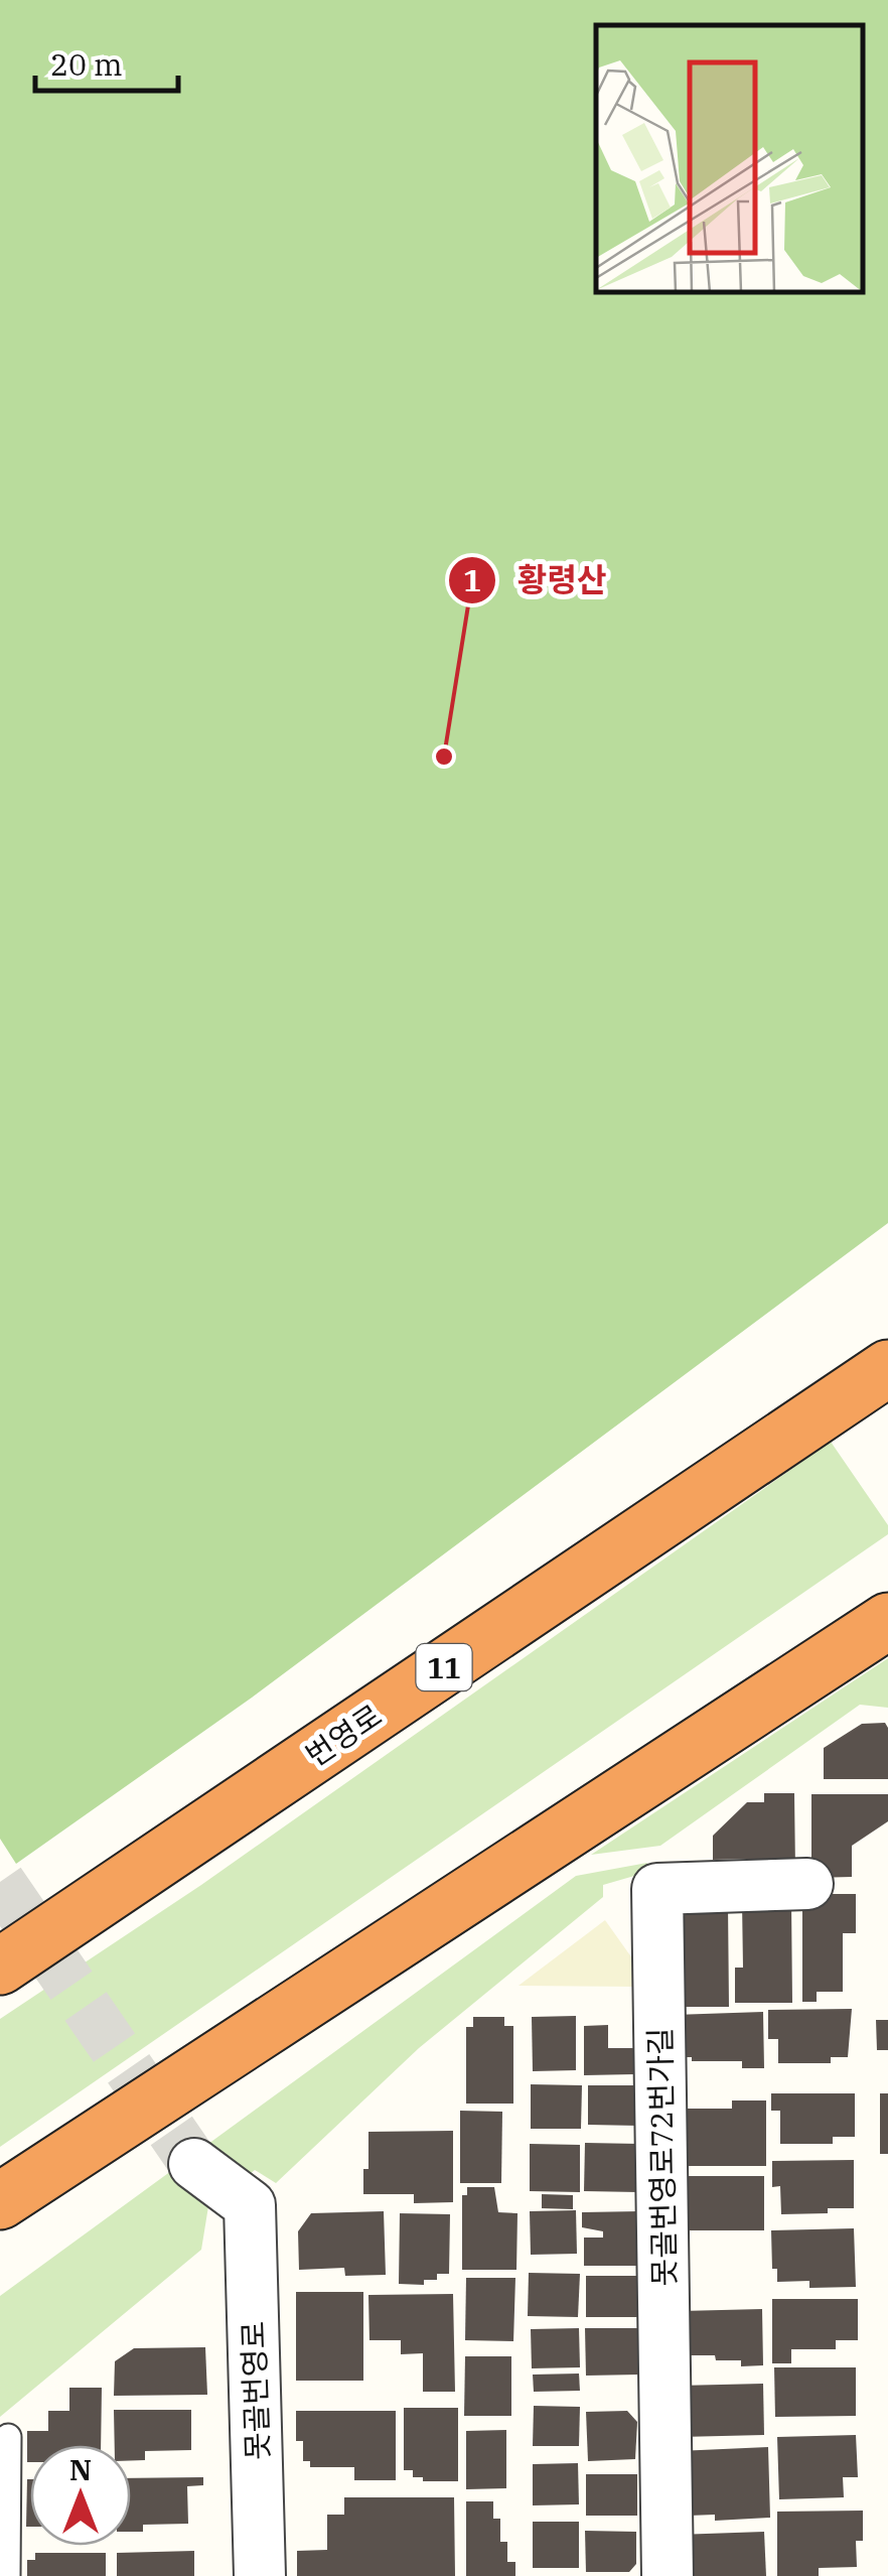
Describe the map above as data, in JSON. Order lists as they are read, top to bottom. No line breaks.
{"streets":{"highway":["11","번영로"],"street":["못골번영로72번가길","못골번영로"]},"places":["황령산"],"scale_bar":"20 m","north":"top"}
